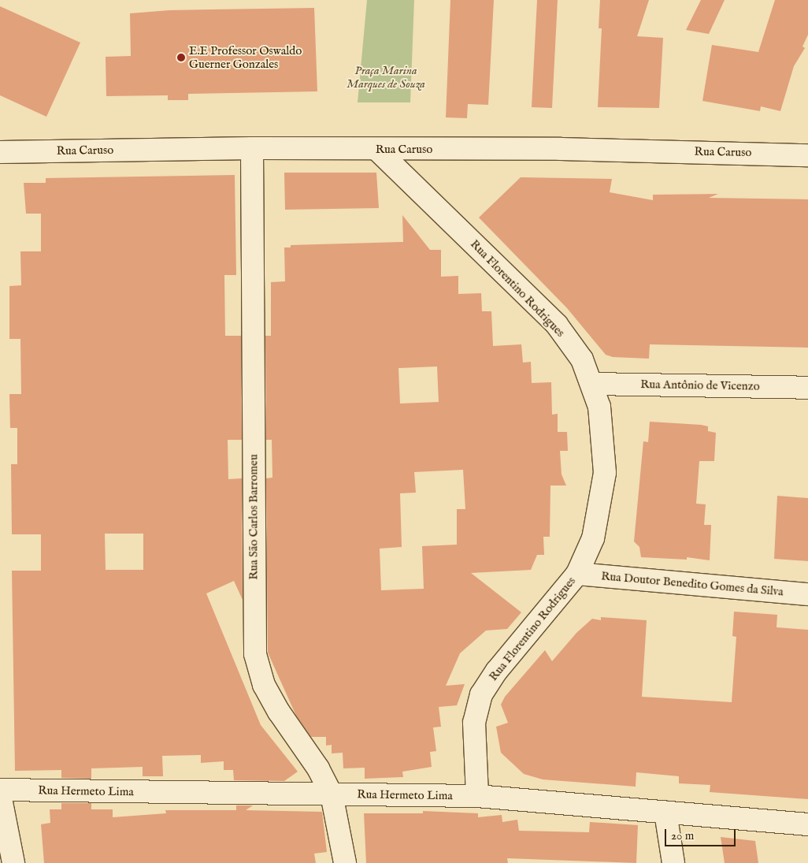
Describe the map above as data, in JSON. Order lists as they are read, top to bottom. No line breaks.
{"streets":{"street":["Rua Caruso","Rua Florentino Rodrigues","Rua Antônio de Vicenzo","Rua São Carlos Barromeu","Rua Doutor Benedito Gomes da Silva","Rua Hermeto Lima"]},"crossings":[["Rua Caruso","Rua Florentino Rodrigues"],["Rua Caruso","Rua São Carlos Barromeu"],["Rua Florentino Rodrigues","Rua Antônio de Vicenzo"],["Rua Florentino Rodrigues","Rua Doutor Benedito Gomes da Silva"],["Rua Florentino Rodrigues","Rua Hermeto Lima"],["Rua São Carlos Barromeu","Rua Hermeto Lima"]],"parks":["Praça Marina Marques de Souza"],"places":["E.E Professor Oswaldo Guerner Gonzales"],"scale_bar":"20 m"}
